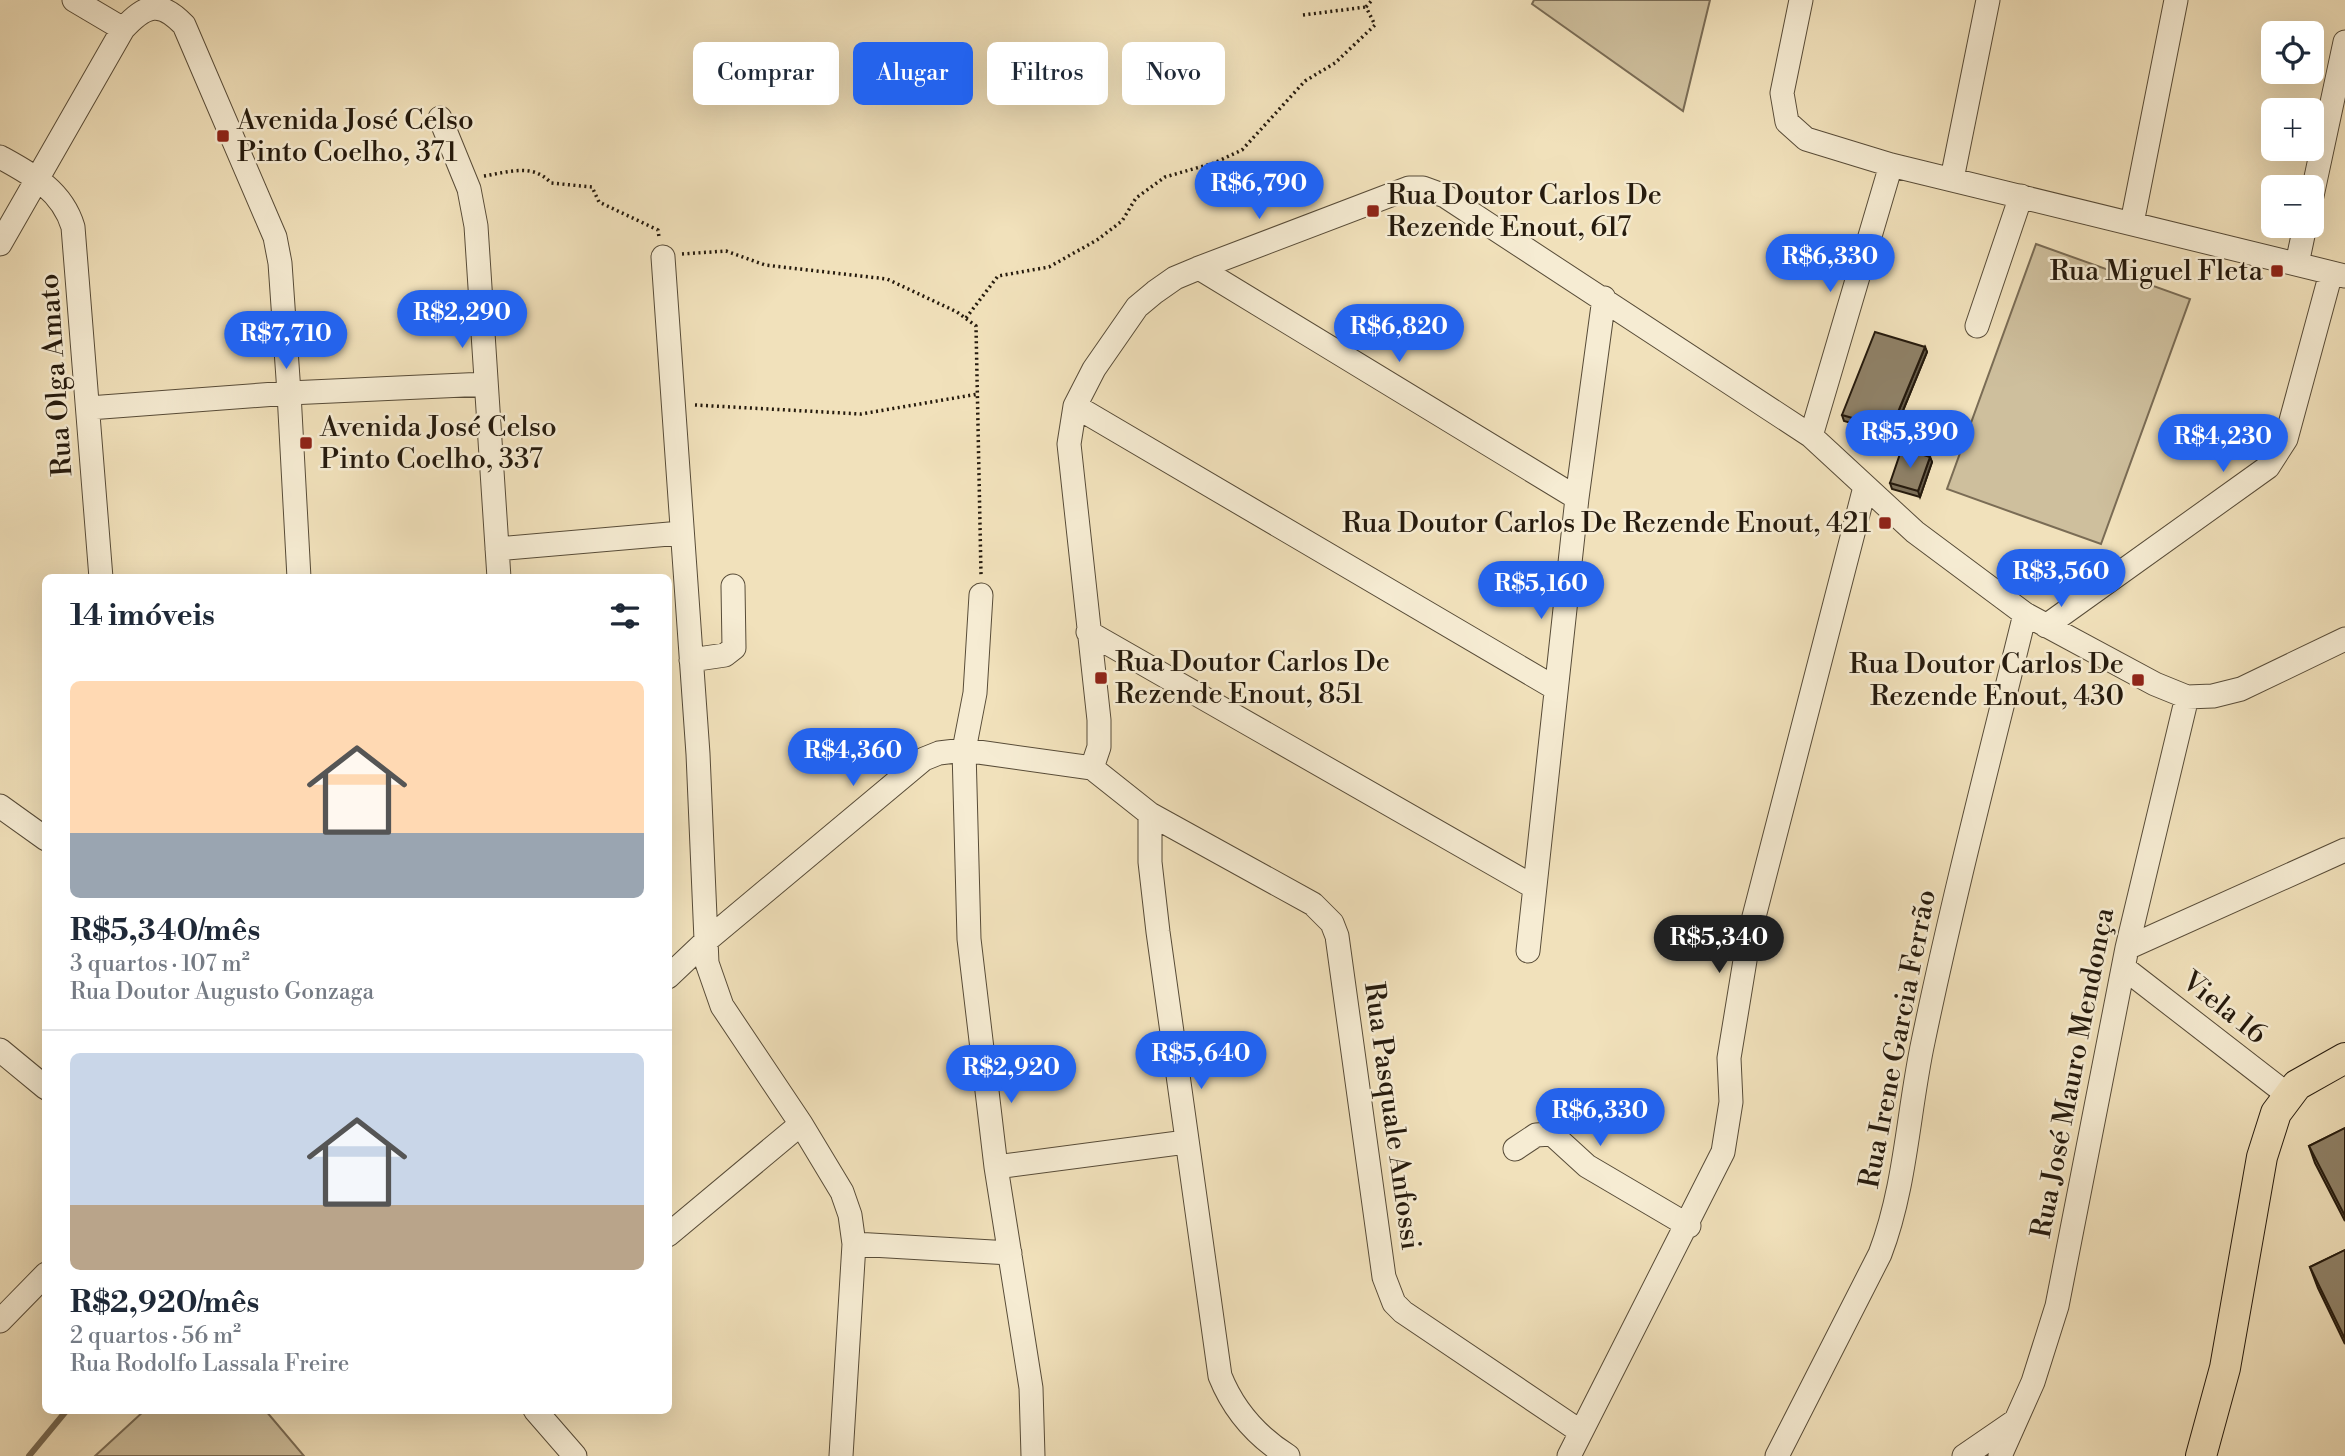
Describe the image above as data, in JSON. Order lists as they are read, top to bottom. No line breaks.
{"streets":{"street":["Rua Olga Amato","Viela 16","Rua Irene Garcia Ferrão","Rua José Mauro Mendonça","Rua Pasquale Anfossi"]},"crossings":[["Viela 16","Rua José Mauro Mendonça"]],"places":{"transit":["Avenida José Celso Pinto Coelho, 371","Rua Doutor Carlos De Rezende Enout, 617","Rua Miguel Fleta","Avenida José Celso Pinto Coelho, 337","Rua Doutor Carlos De Rezende Enout, 421","Rua Doutor Carlos De Rezende Enout, 851","Rua Doutor Carlos De Rezende Enout, 430"]},"page":{"map_buttons":["+","−"],"chip":["Comprar","Alugar","Filtros","Novo"],"price":["R$6,790","R$6,330","R$2,290","R$6,820","R$7,710","R$5,390","R$4,230","R$3,560","R$5,160","R$4,360","R$5,340","R$5,640","R$2,920","R$6,330"],"heading":"14 imóveis","list":[{"name":"R$5,340/mês","note":"3 quartos · 107 m² · Rua Doutor Augusto Gonzaga"},{"name":"R$2,920/mês","note":"2 quartos · 56 m² · Rua Rodolfo Lassala Freire"}]}}
